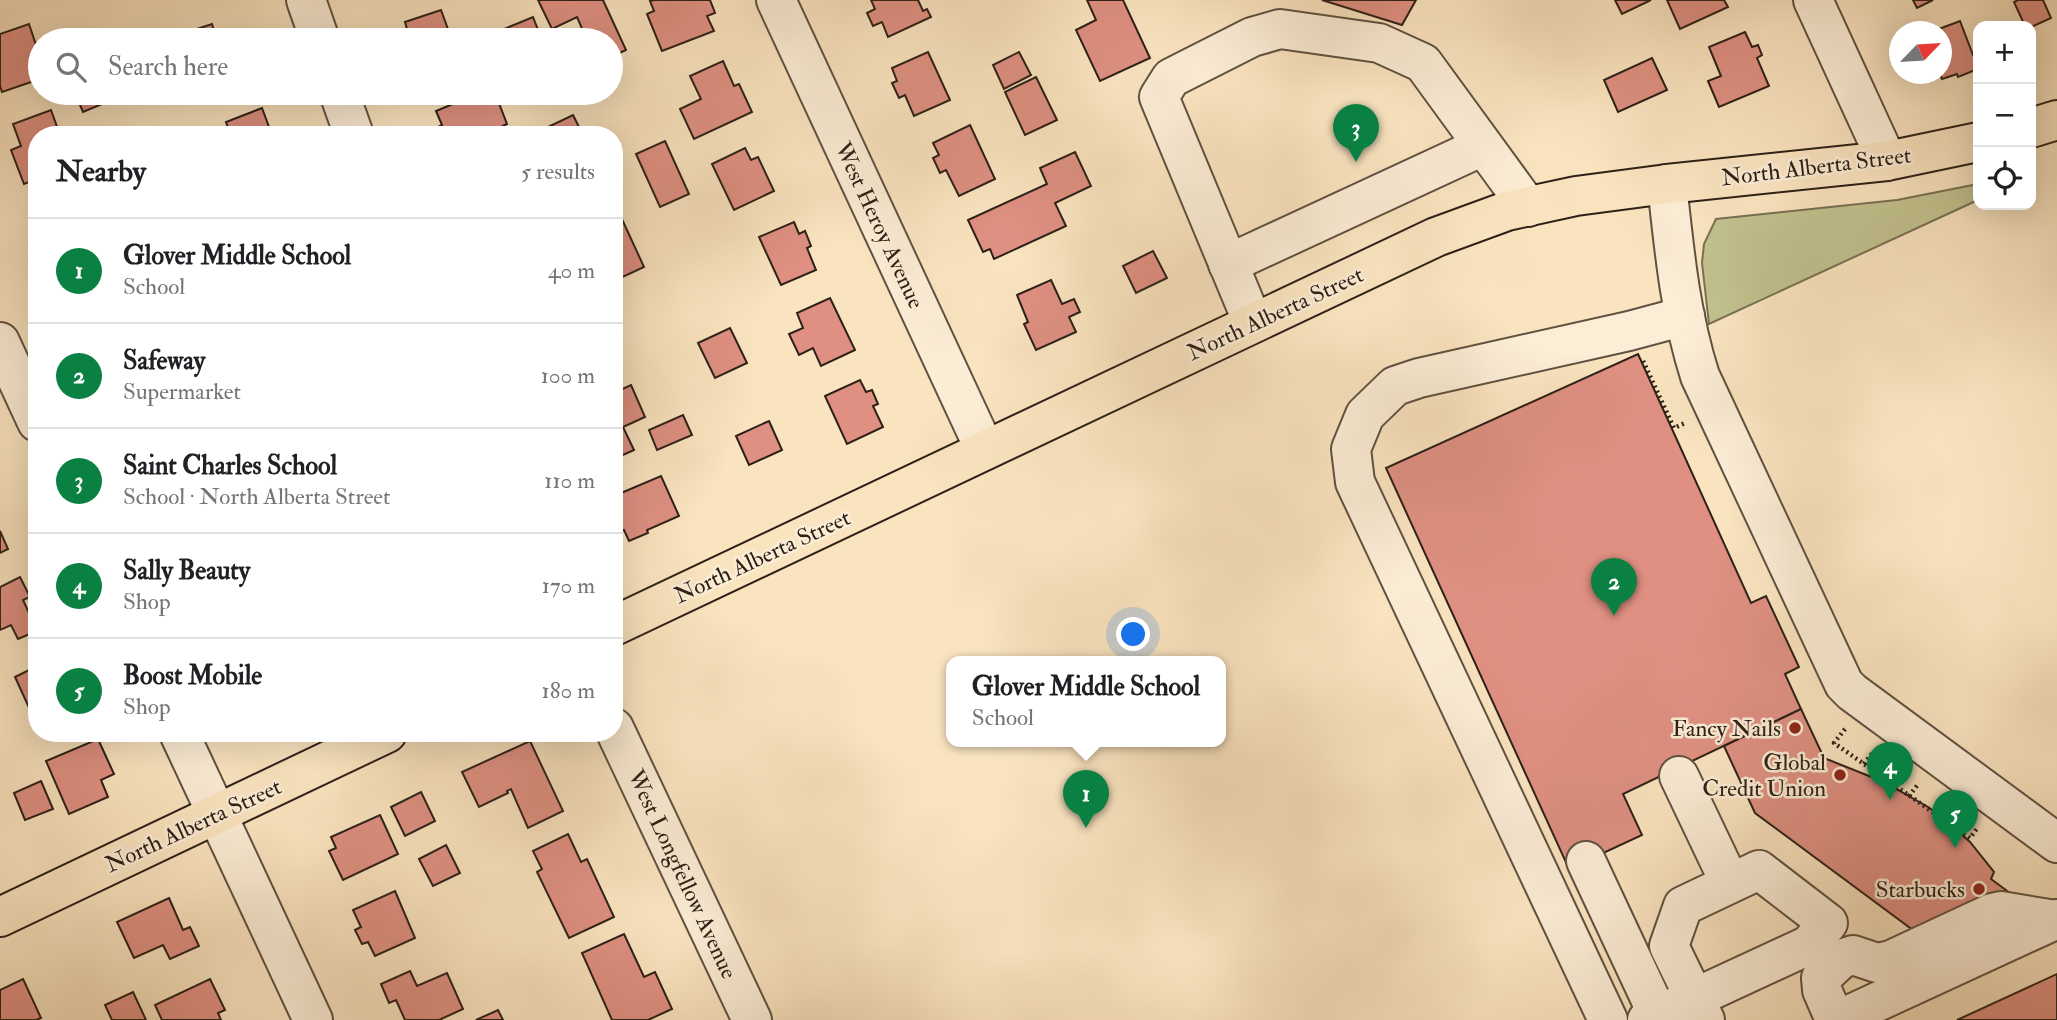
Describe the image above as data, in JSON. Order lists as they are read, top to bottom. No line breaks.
{"streets":{"main road":["North Alberta Street"],"street":["West Heroy Avenue","West Longfellow Avenue"]},"crossings":[["North Alberta Street","West Heroy Avenue"]],"places":["Fancy Nails","Global Credit Union","Starbucks"],"north":"top right","page":{"map_buttons":["+","−"],"search":"Search here","pins":["3","2","4","1","5"],"heading":["Nearby","5 results"],"list":[{"mark":"1","name":"Glover Middle School","note":"School","value":"40 m"},{"mark":"2","name":"Safeway","note":"Supermarket","value":"100 m"},{"mark":"3","name":"Saint Charles School","note":"School · North Alberta Street","value":"110 m"},{"mark":"4","name":"Sally Beauty","note":"Shop","value":"170 m"},{"mark":"5","name":"Boost Mobile","note":"Shop","value":"180 m"}],"popup":["Glover Middle School","School"]}}
